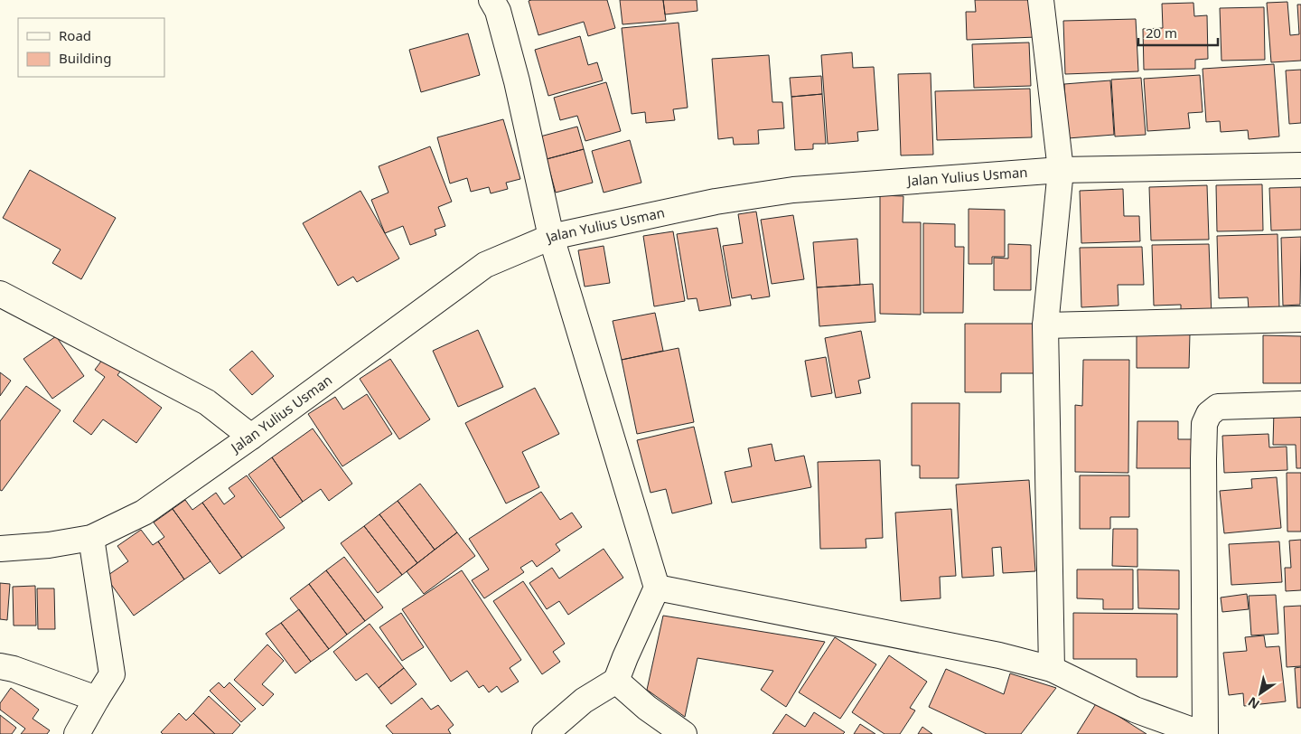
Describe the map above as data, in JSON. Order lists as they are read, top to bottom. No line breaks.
{"streets":{"street":["Jalan Yulius Usman"]},"legend":["Road","Building"],"scale_bar":"20 m","north":"bottom left"}
